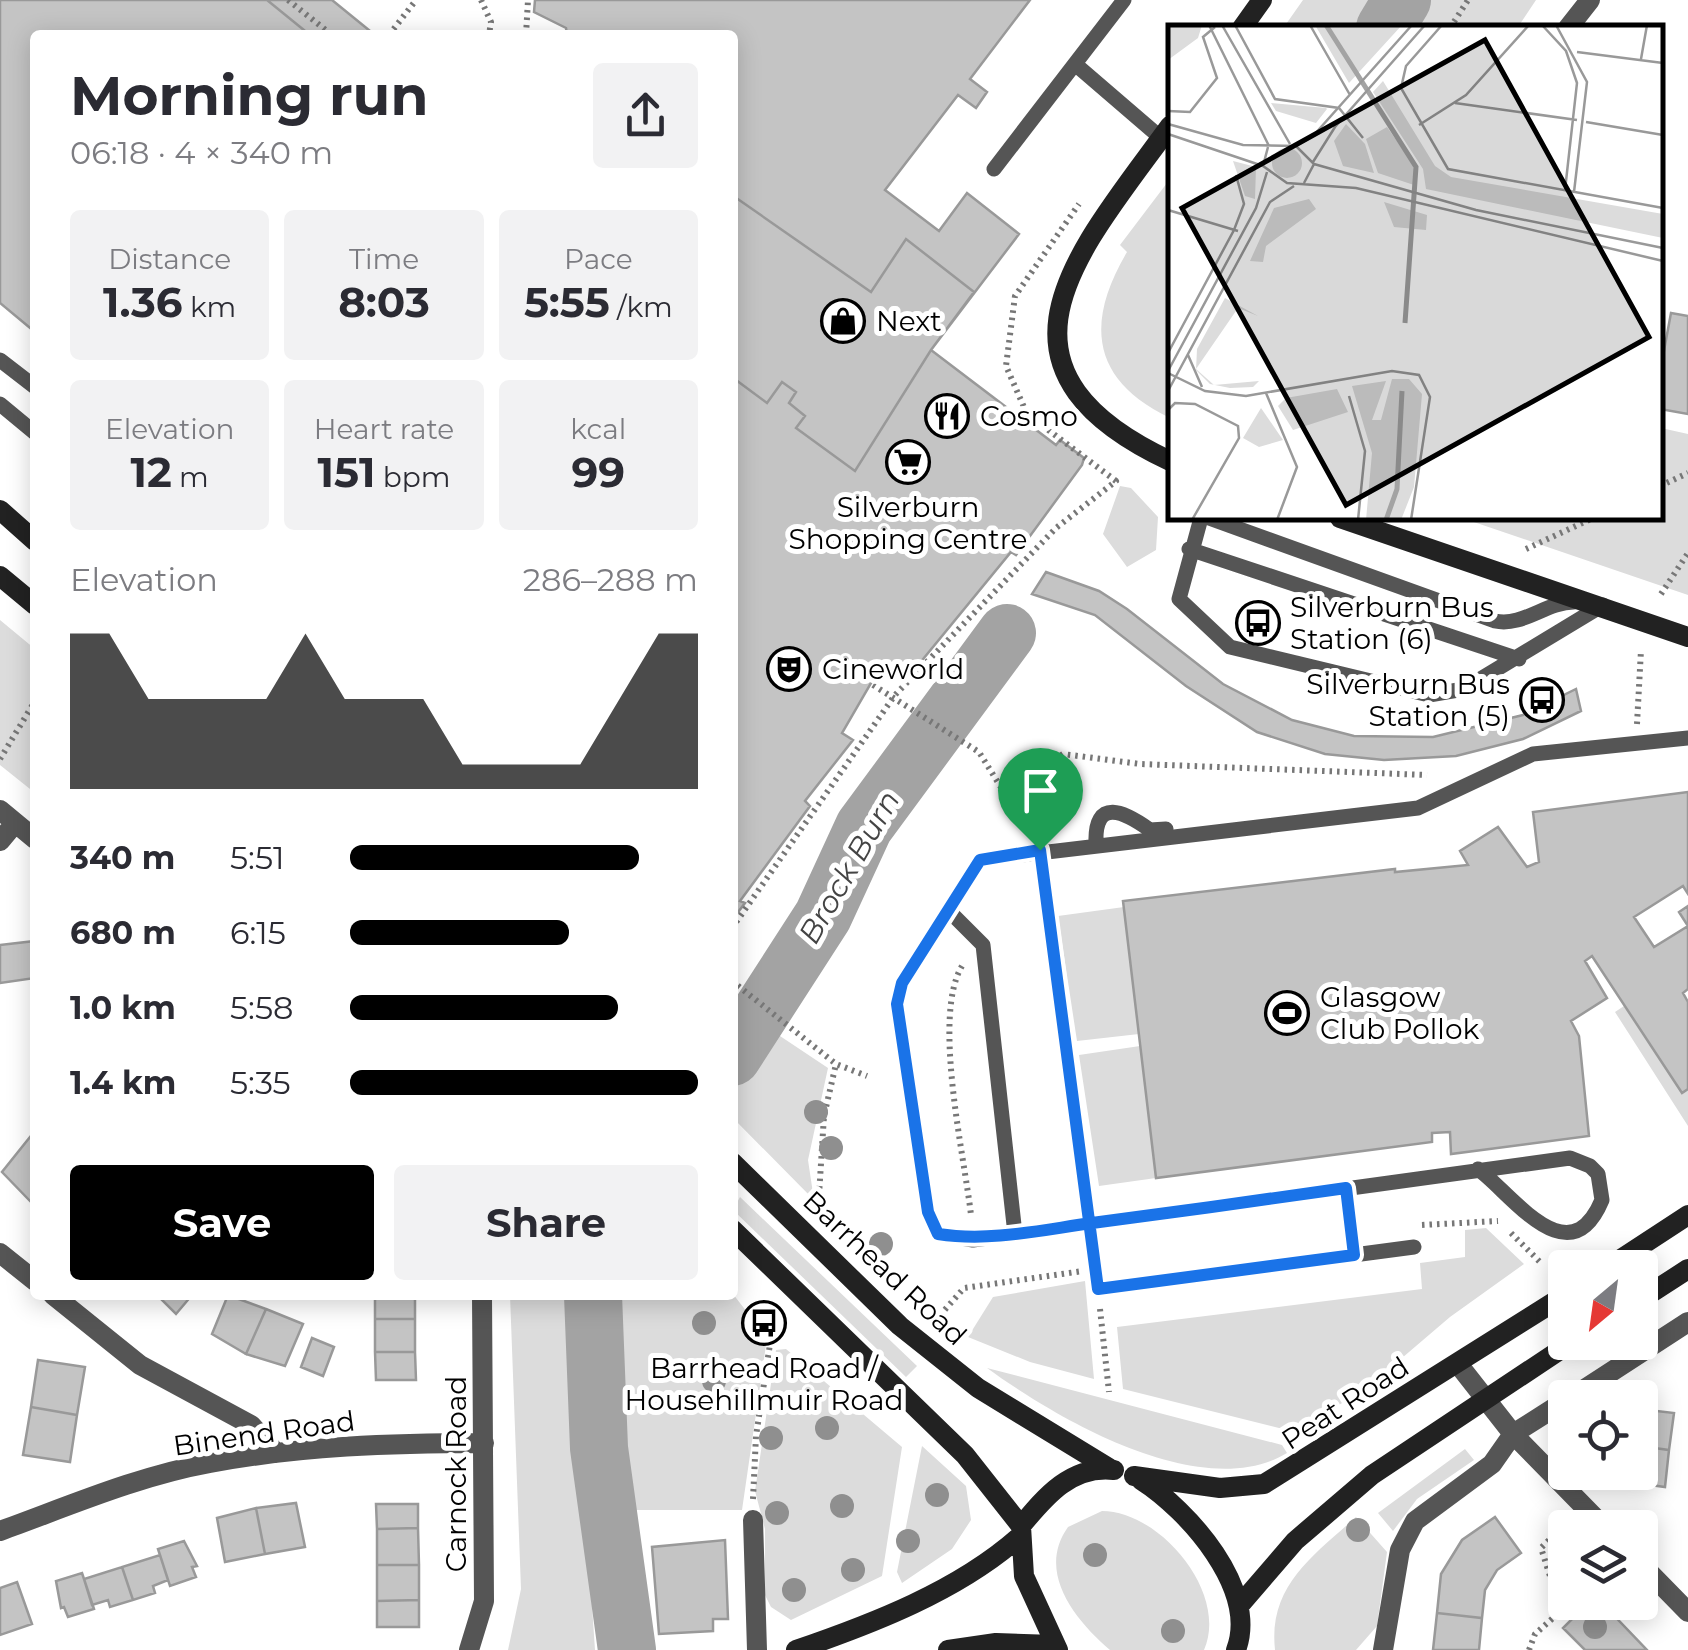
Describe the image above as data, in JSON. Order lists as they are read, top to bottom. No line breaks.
{"streets":{"street":["Barrhead Road","Peat Road","Binend Road","Carnock Road"]},"crossings":[["Barrhead Road","Peat Road"],["Binend Road","Carnock Road"]],"water":["Brock Burn"],"places":{"shop":["Next"],"restaurant":["Cosmo"],"supermarket":["Silverburn Shopping Centre"],"bus stop":["Silverburn Bus Station (6)","Silverburn Bus Station (5)","Barrhead Road / Househillmuir Road"],"theatre":["Cineworld"],"sports":["Glasgow Club Pollok"]},"north":"bottom left","page":{"heading":["Morning run","06:18 · 4 × 340 m"],"stats":[["Distance","1.36 km"],["Time","8:03"],["Pace","5:55 /km"],["Elevation","12 m"],["Heart rate","151 bpm"],["kcal","99"]],"chart":["Elevation","286–288 m"],"list":[{"name":"340 m","note":"5:51"},{"name":"680 m","note":"6:15"},{"name":"1.0 km","note":"5:58"},{"name":"1.4 km","note":"5:35"}],"buttons":["Save","Share"]}}
